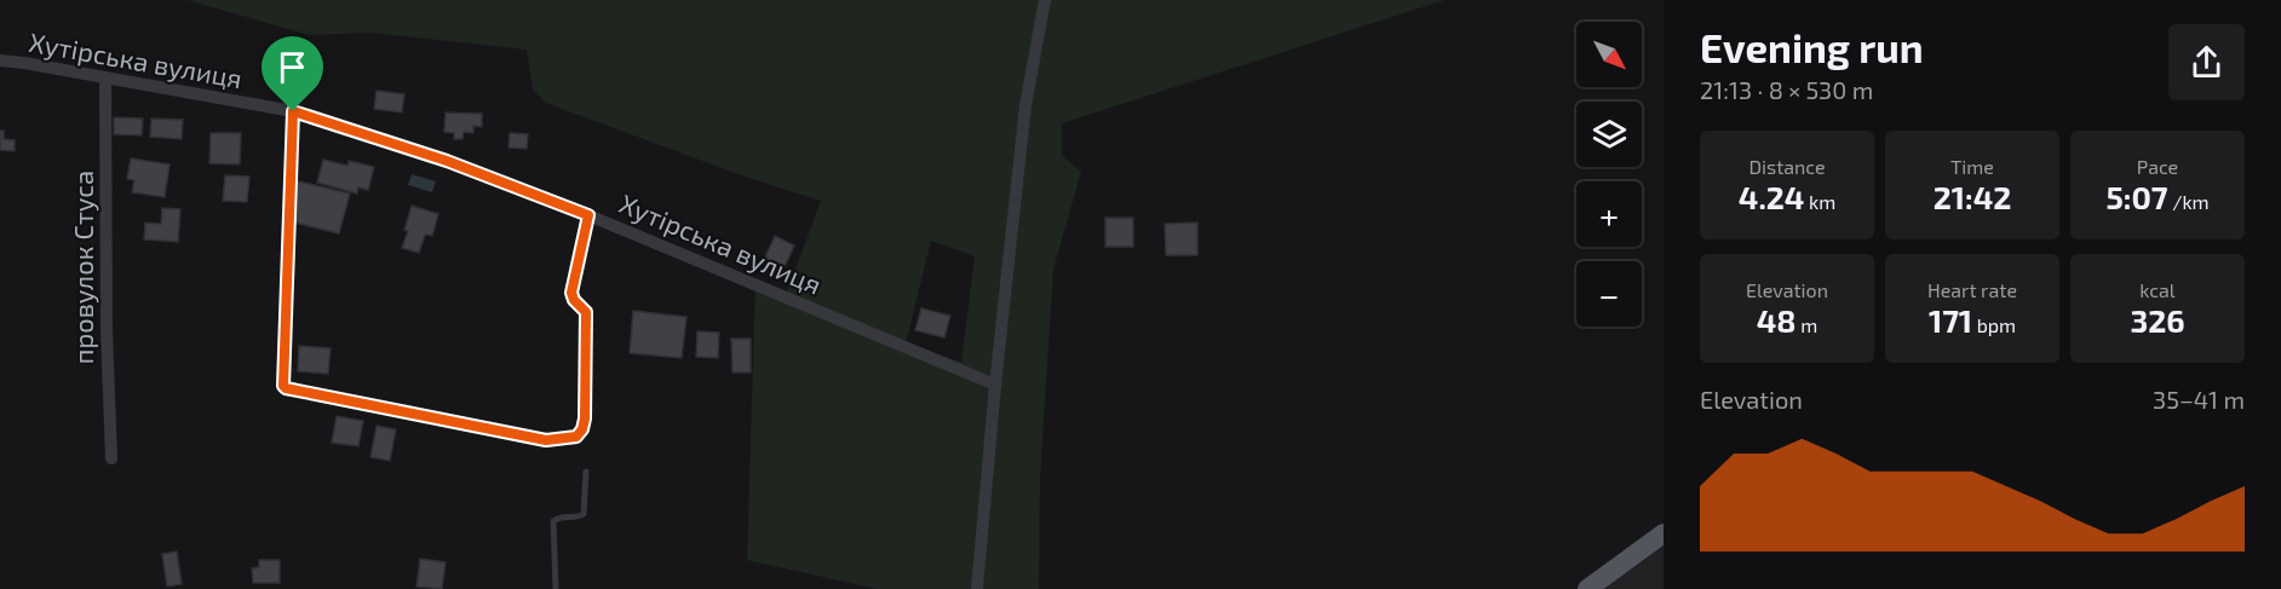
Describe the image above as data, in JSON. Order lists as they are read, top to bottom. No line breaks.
{"streets":{"street":["Хутірська вулиця","провулок Стуса"]},"crossings":[["Хутірська вулиця","провулок Стуса"]],"north":"bottom right","page":{"heading":["Evening run","21:13 · 8 × 530 m"],"map_buttons":["+","−"],"stats":[["Distance","4.24 km"],["Time","21:42"],["Pace","5:07 /km"],["Elevation","48 m"],["Heart rate","171 bpm"],["kcal","326"]],"chart":["Elevation","35–41 m"]}}
